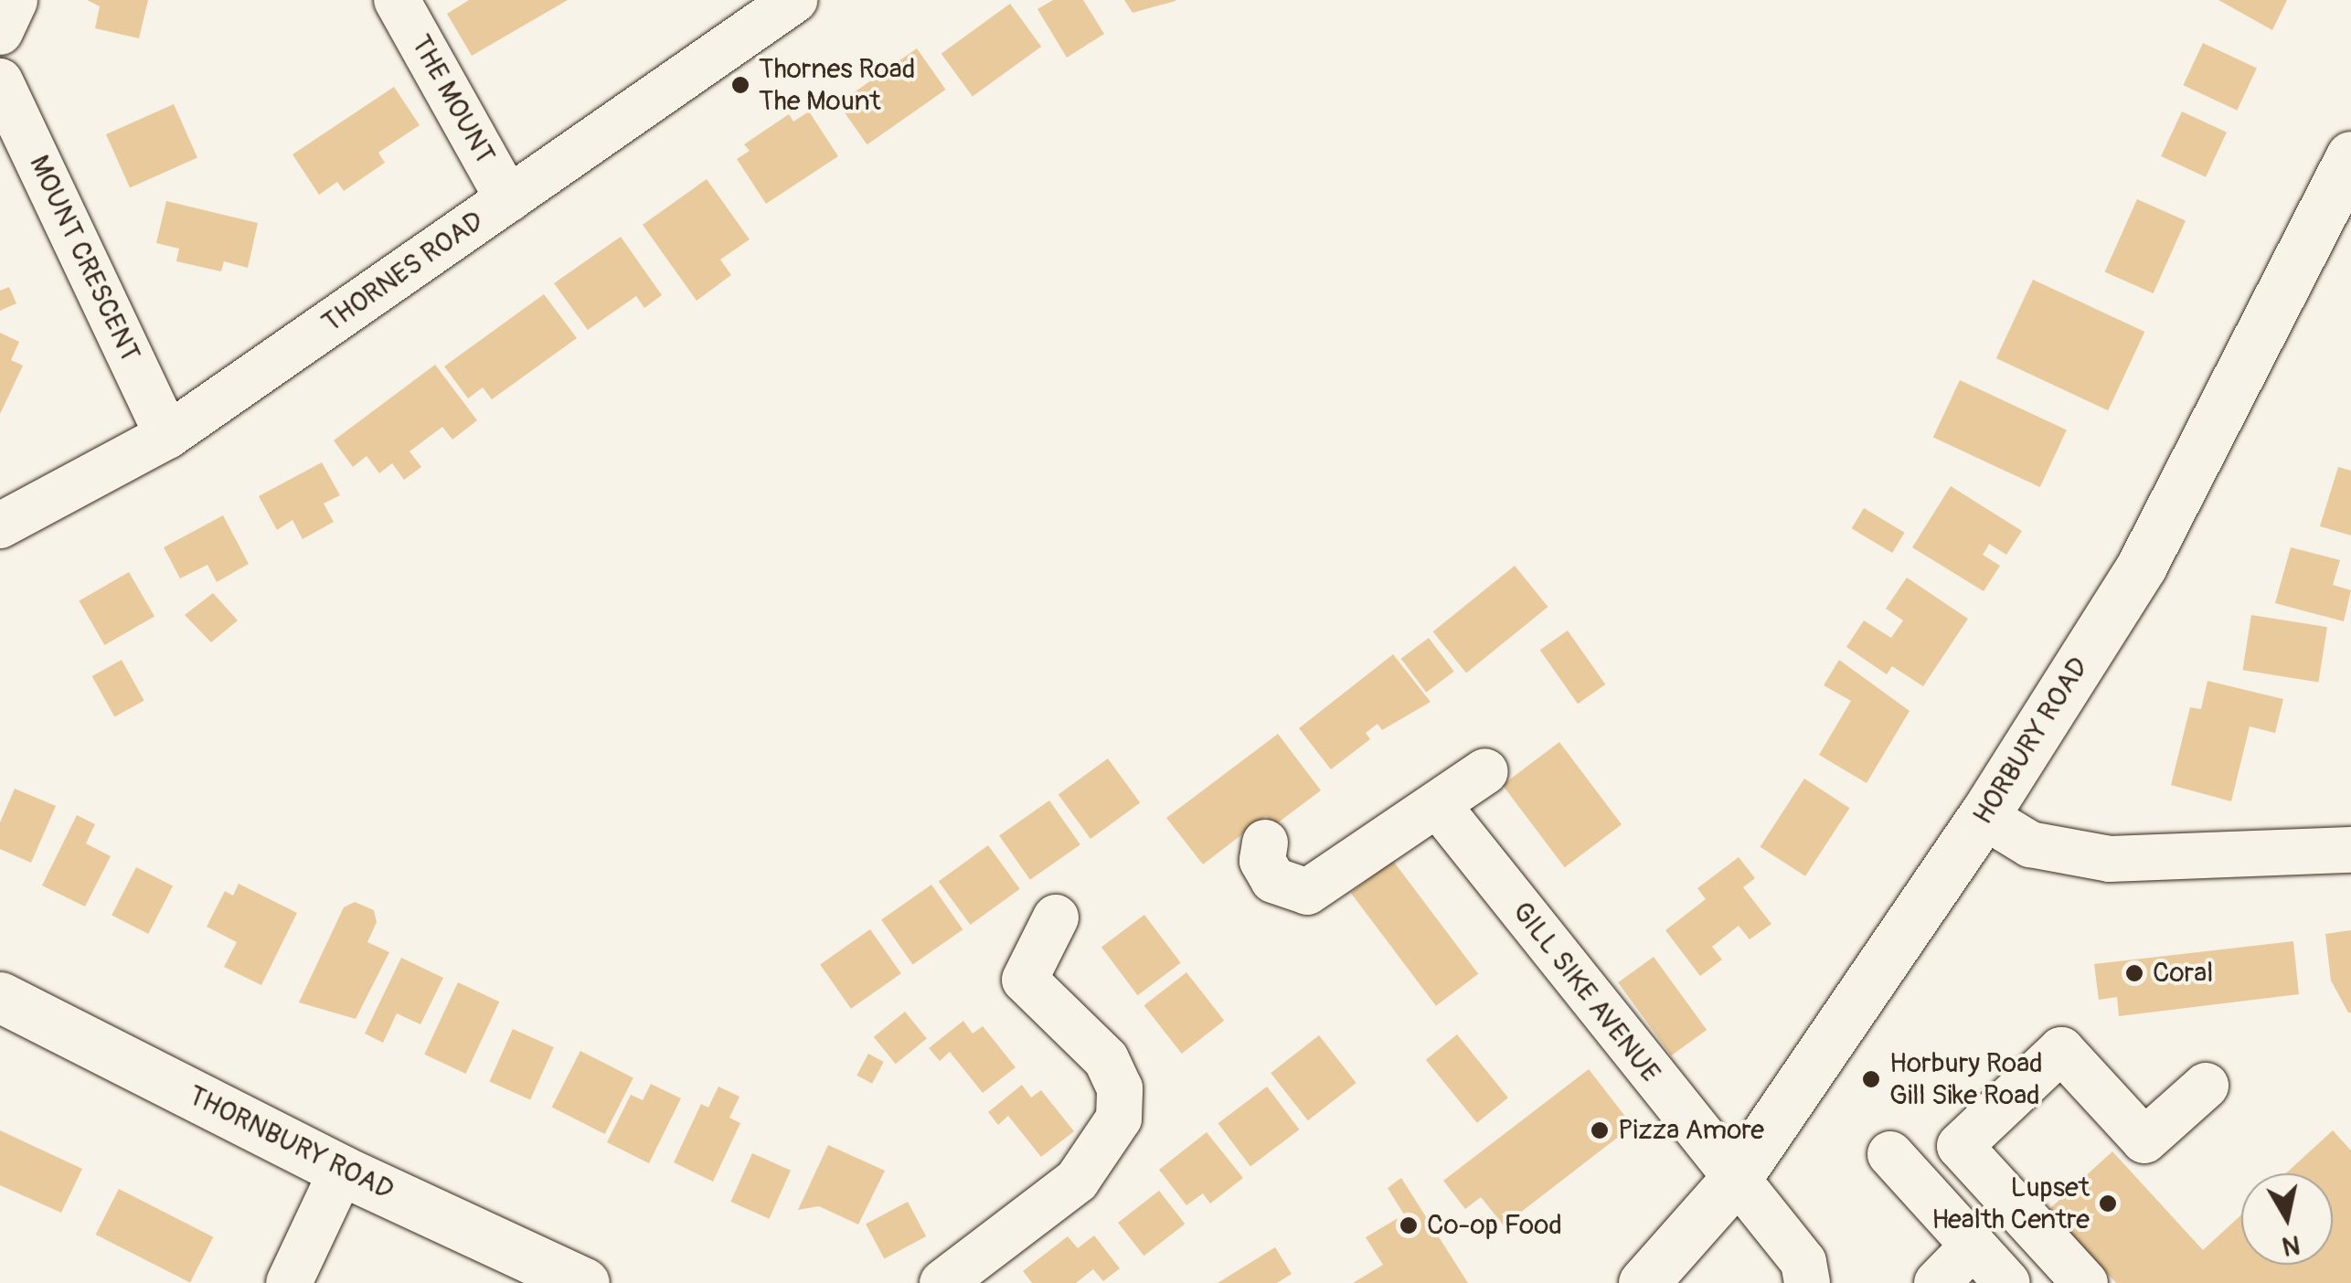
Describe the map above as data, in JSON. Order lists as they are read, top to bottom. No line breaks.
{"streets":{"main road":["HORBURY ROAD","THORNBURY ROAD"],"street":["THE MOUNT","MOUNT CRESCENT","THORNES ROAD","GILL SIKE AVENUE"]},"crossings":[["THE MOUNT","THORNES ROAD"],["MOUNT CRESCENT","THORNES ROAD"],["HORBURY ROAD","GILL SIKE AVENUE"]],"places":["Thornes Road The Mount","Coral","Horbury Road Gill Sike Road","Pizza Amore","Lupset Health Centre","Co-op Food"],"north":"bottom"}
